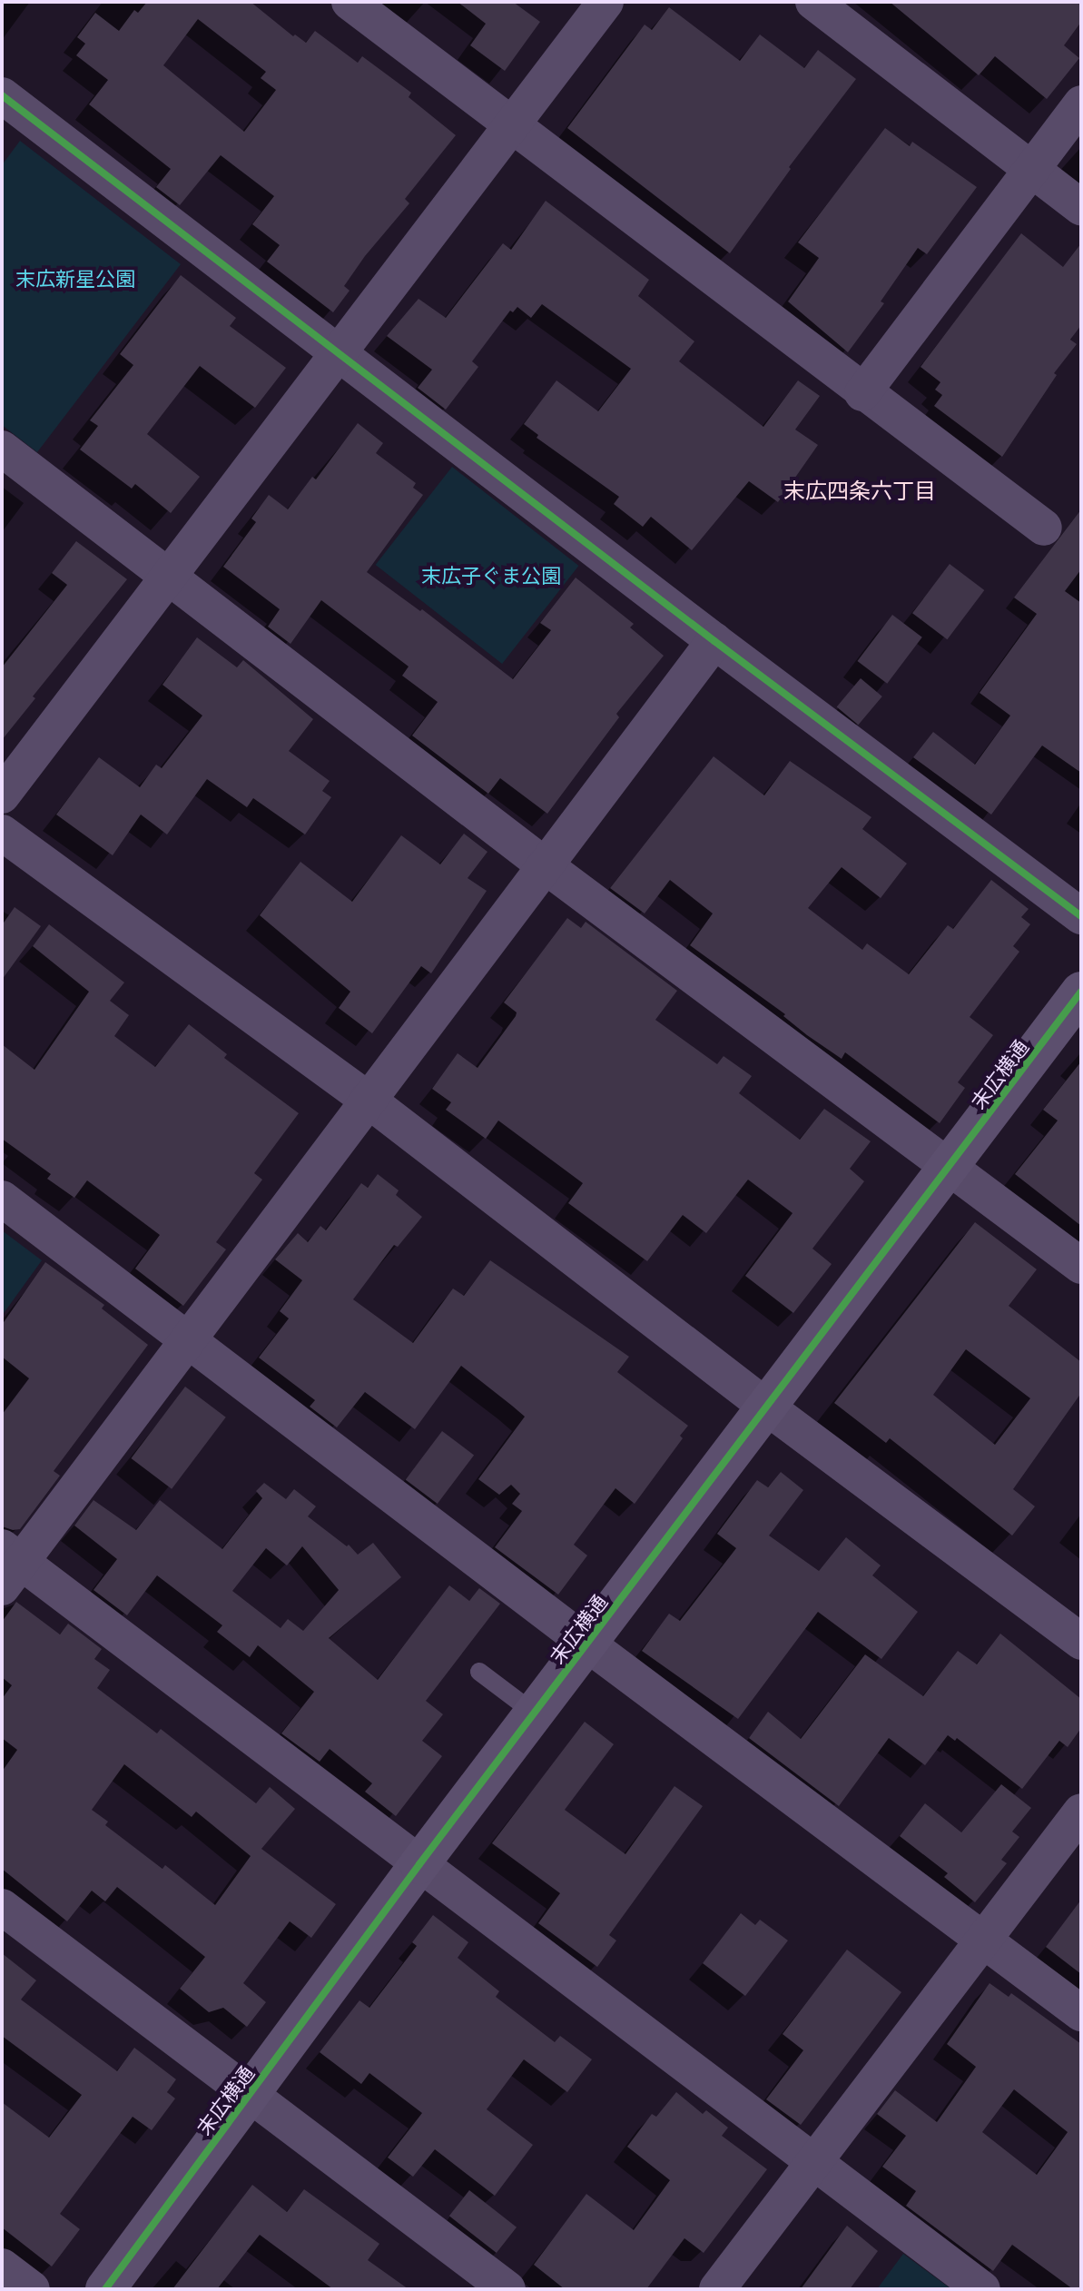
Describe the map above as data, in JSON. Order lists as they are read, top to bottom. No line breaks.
{"streets":{"street":["末広横通"]},"districts":["末広四条六丁目"],"parks":["末広新星公園","末広子ぐま公園"]}
